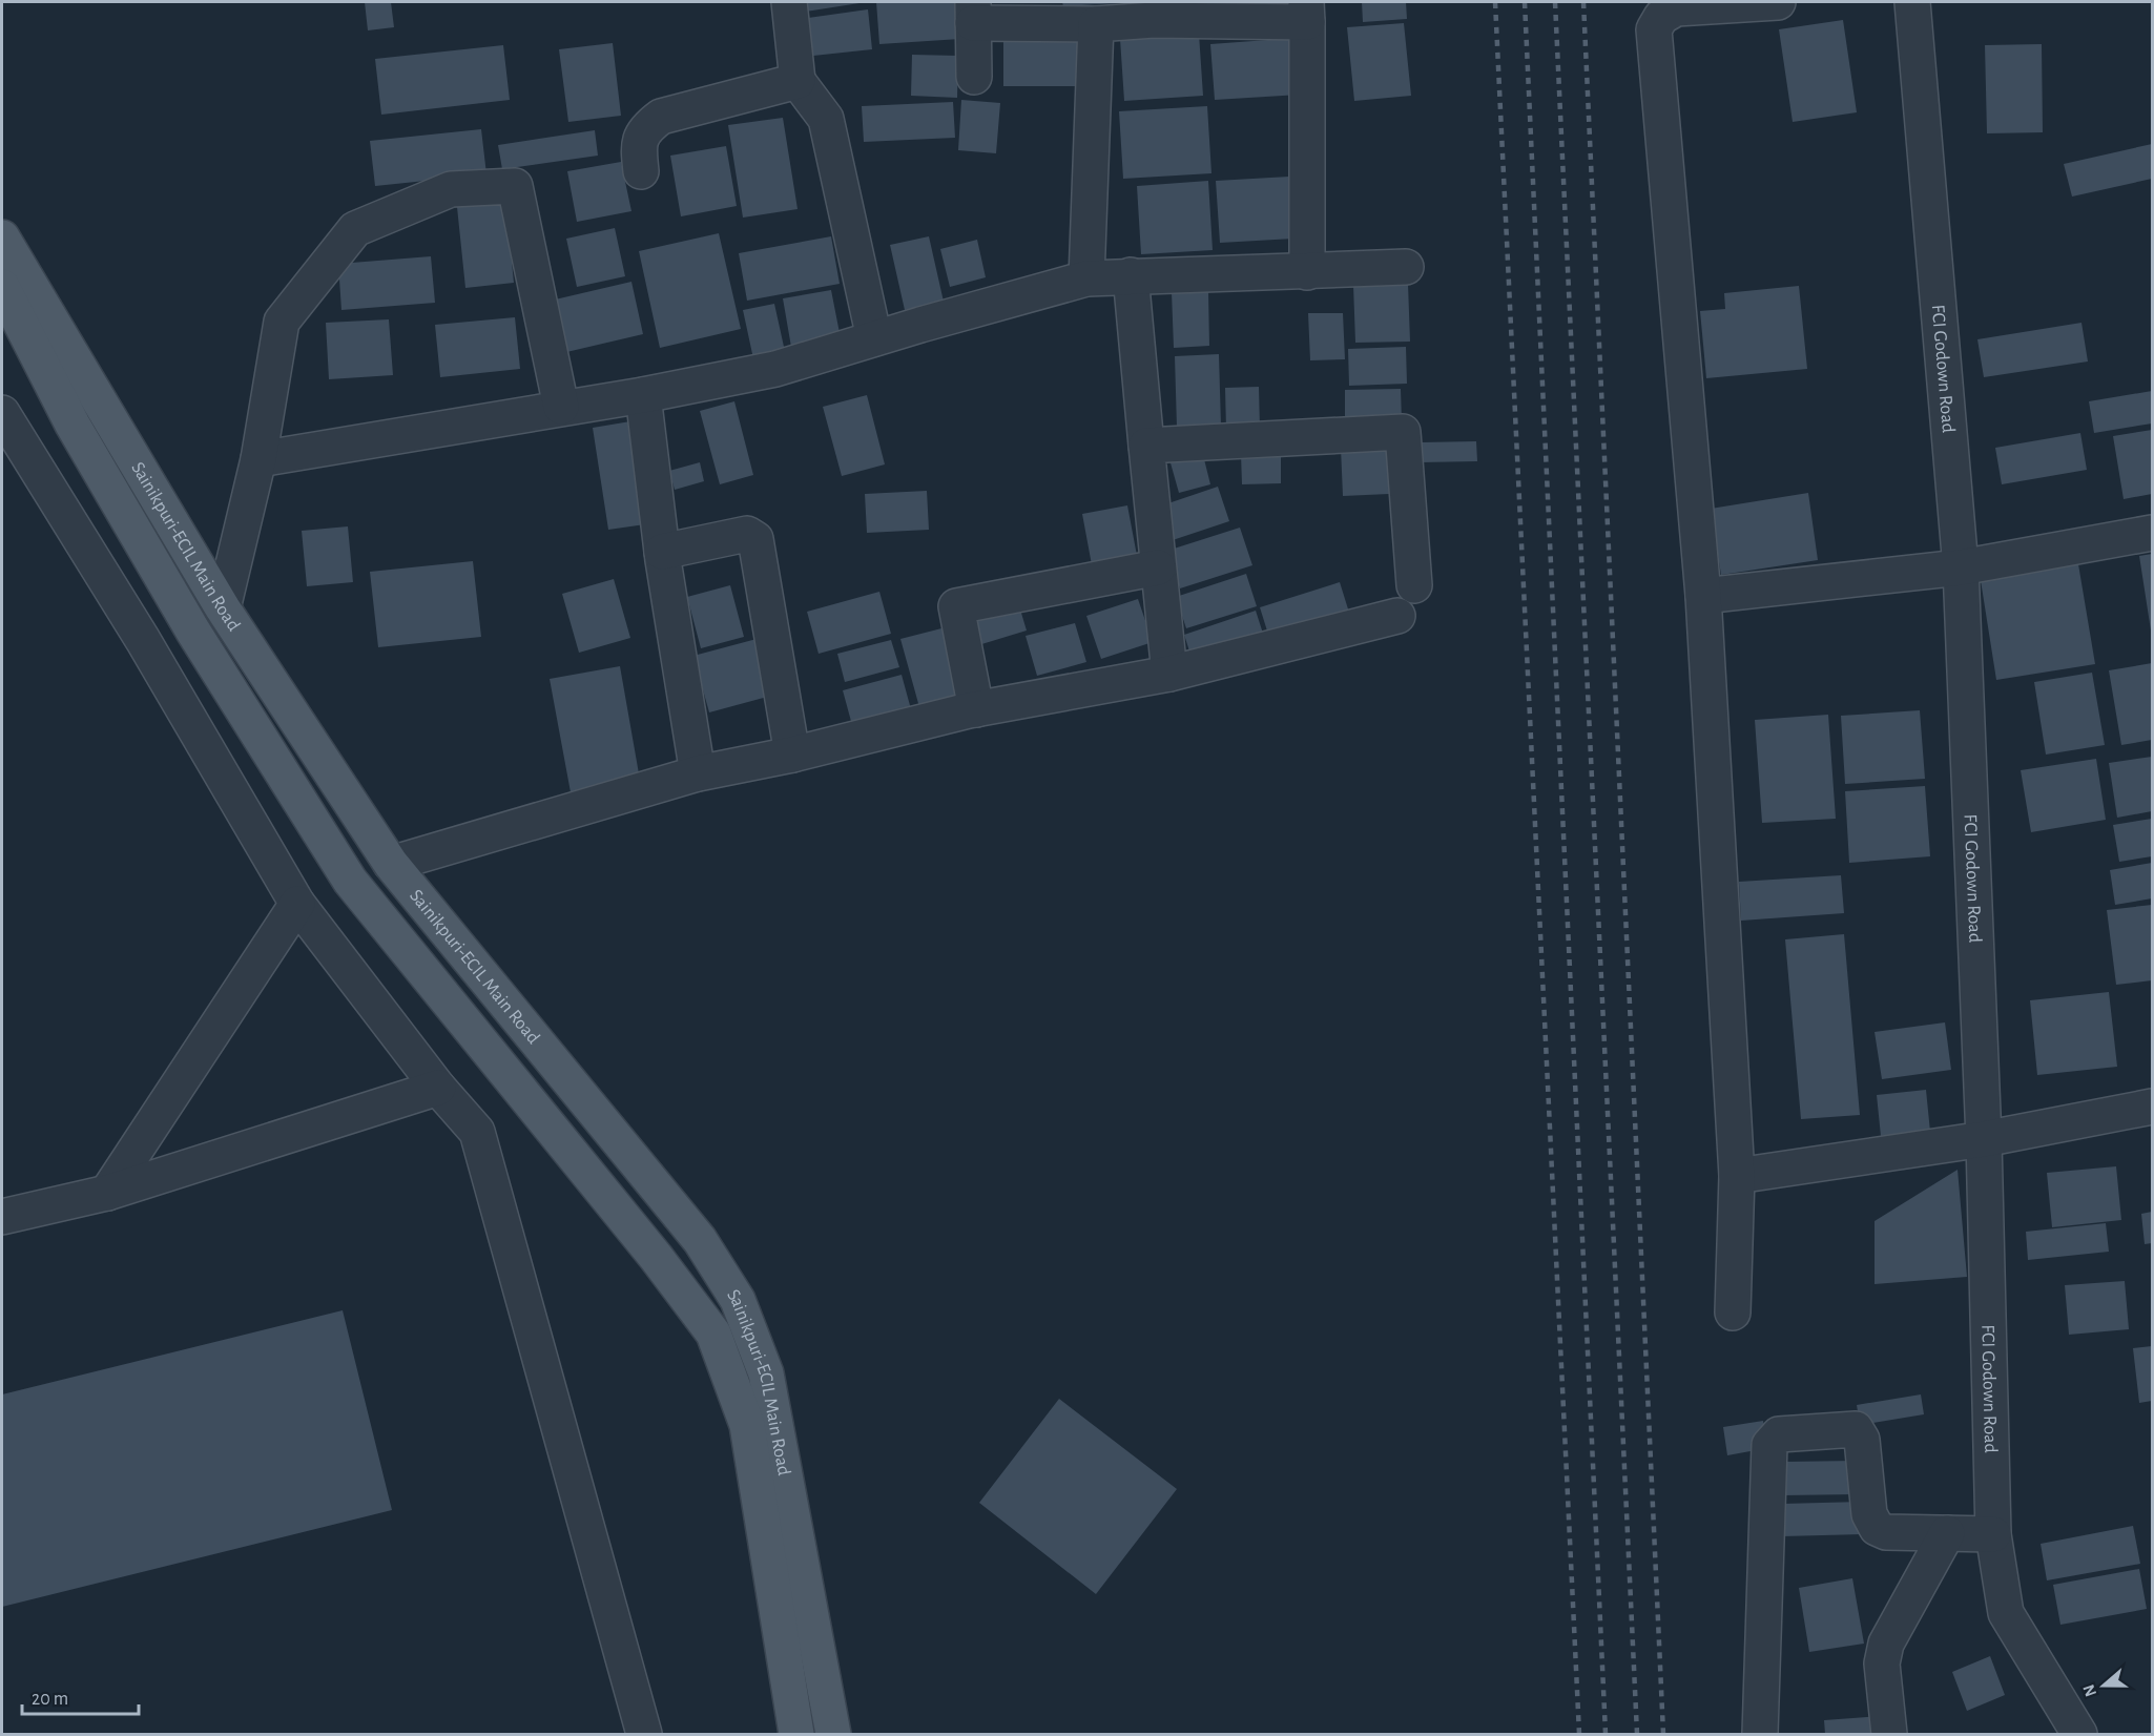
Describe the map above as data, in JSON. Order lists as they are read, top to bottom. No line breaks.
{"streets":{"main road":["Sainikpuri-ECIL Main Road"],"street":["FCI Godown Road"]},"scale_bar":"20 m","north":"left"}
